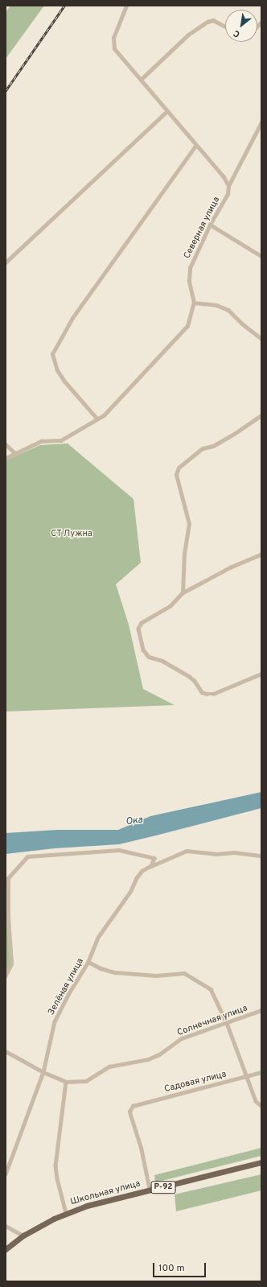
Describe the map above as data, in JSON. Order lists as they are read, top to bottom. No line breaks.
{"streets":{"main road":["Р-92","Школьная улица"],"street":["Северная улица","Зелёная улица","Солнечная улица","Садовая улица"]},"crossings":[["Садовая улица","Школьная улица"],["Р-92","Школьная улица"]],"water":["Ока"],"parks":["СТ Лужна"],"scale_bar":"100 m","north":"bottom left"}
